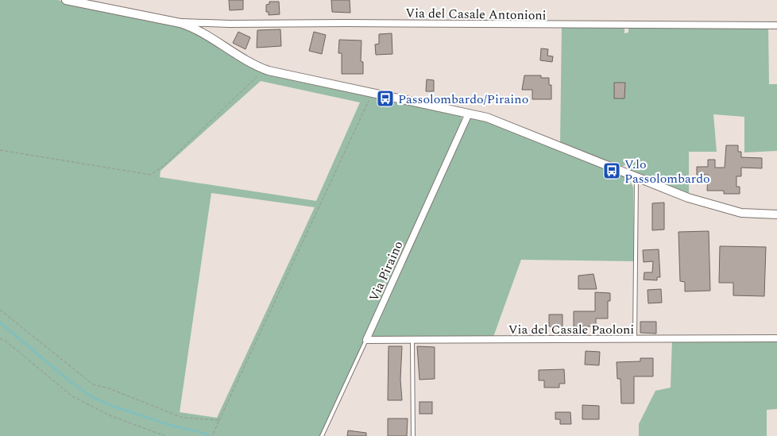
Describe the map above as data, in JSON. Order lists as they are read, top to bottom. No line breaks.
{"streets":{"street":["Via del Casale Antonioni","Via Piraino","Via del Casale Paoloni"]},"crossings":[["Via Piraino","Via del Casale Paoloni"]],"places":{"bus stop":["Passolombardo/Piraino","V.lo Passolombardo"]}}
